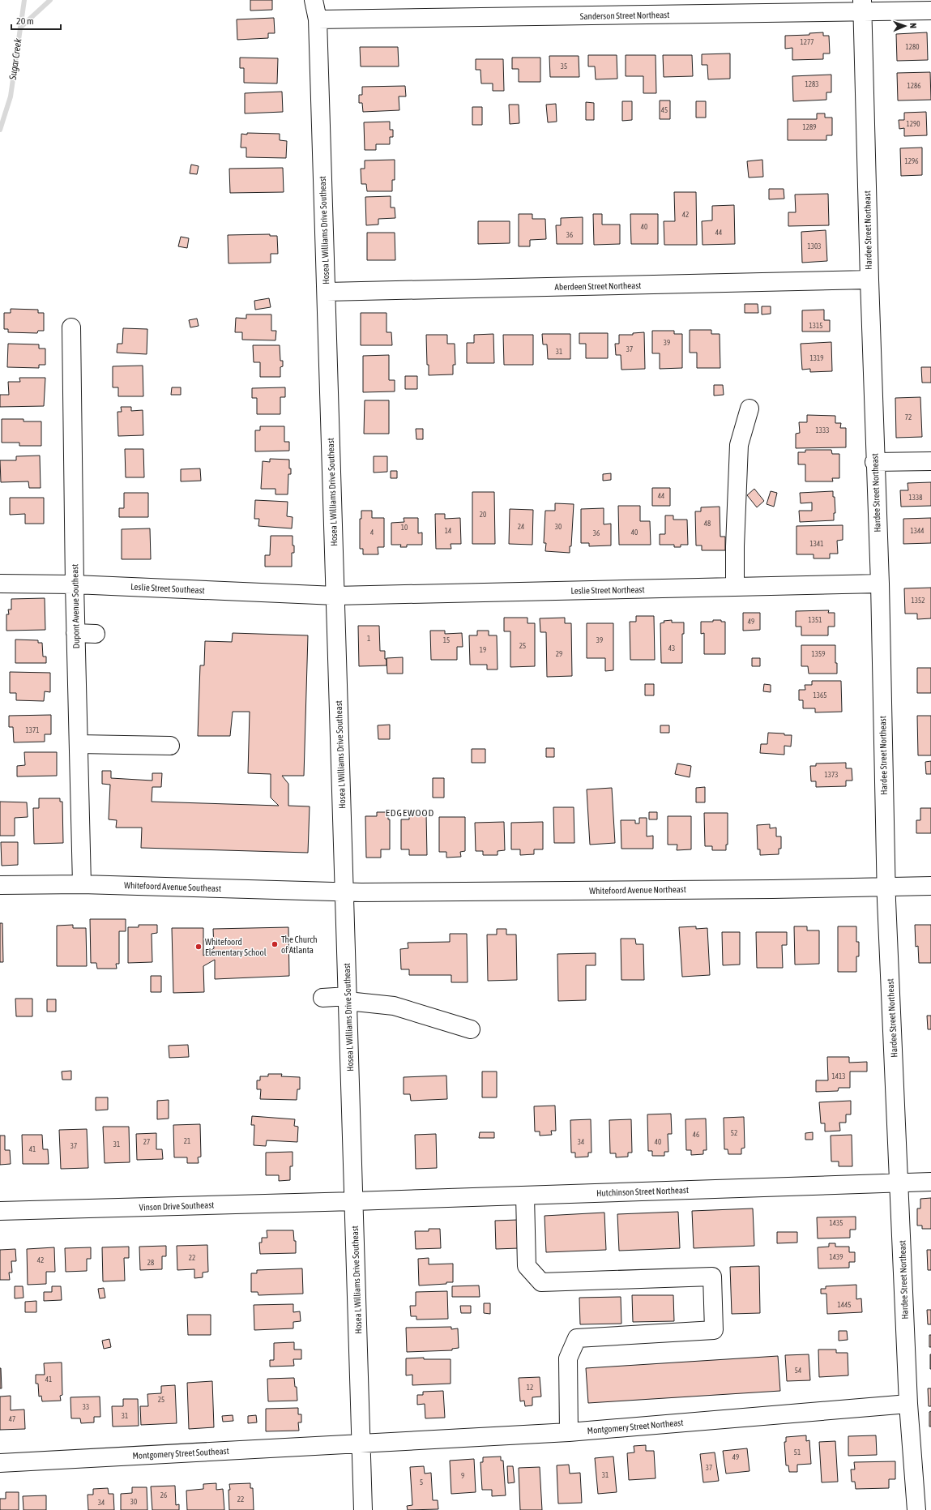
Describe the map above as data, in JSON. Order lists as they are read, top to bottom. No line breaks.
{"streets":{"street":["Sanderson Street Northeast","Hosea L Williams Drive Southeast","Hardee Street Northeast","Aberdeen Street Northeast","Leslie Street Southeast","Leslie Street Northeast","Dupont Avenue Southeast","Whitefoord Avenue Southeast","Whitefoord Avenue Northeast","Hutchinson Street Northeast","Vinson Drive Southeast","Montgomery Street Northeast","Montgomery Street Southeast"]},"crossings":[["Sanderson Street Northeast","Hosea L Williams Drive Southeast"],["Sanderson Street Northeast","Hardee Street Northeast"],["Hosea L Williams Drive Southeast","Aberdeen Street Northeast"],["Hosea L Williams Drive Southeast","Leslie Street Southeast"],["Hosea L Williams Drive Southeast","Leslie Street Northeast"],["Hosea L Williams Drive Southeast","Whitefoord Avenue Southeast"],["Hosea L Williams Drive Southeast","Whitefoord Avenue Northeast"],["Hosea L Williams Drive Southeast","Hutchinson Street Northeast"],["Hosea L Williams Drive Southeast","Vinson Drive Southeast"],["Hosea L Williams Drive Southeast","Montgomery Street Northeast"],["Hosea L Williams Drive Southeast","Montgomery Street Southeast"],["Hardee Street Northeast","Aberdeen Street Northeast"],["Hardee Street Northeast","Leslie Street Northeast"],["Hardee Street Northeast","Whitefoord Avenue Northeast"],["Hardee Street Northeast","Hutchinson Street Northeast"],["Hardee Street Northeast","Montgomery Street Northeast"],["Leslie Street Southeast","Leslie Street Northeast"],["Leslie Street Southeast","Dupont Avenue Southeast"],["Dupont Avenue Southeast","Whitefoord Avenue Southeast"],["Whitefoord Avenue Southeast","Whitefoord Avenue Northeast"],["Hutchinson Street Northeast","Vinson Drive Southeast"],["Montgomery Street Northeast","Montgomery Street Southeast"]],"districts":["EDGEWOOD"],"water":["Sugar Creek"],"places":["The Church of Atlanta","Whitefoord Elementary School"],"house_numbers":["1277","1280","35","1283","1286","45","1290","1289","1296","42","40","44","36","1303","1315","39","37","31","1319","72","1333","44","1338","20","48","24","30","10","14","1344","4","40","36","1341","1352","1351","49","1","15","39","25","43","19","29","1359","1365","1371","1373","1413","52","46","21","27","34","40","31","37","41","1435","1439","22","42","28","1445","54","41","12","25","33","31","47","51","49","37","31","9","5","26","22","30","34"],"scale_bar":"20 m","north":"right"}
